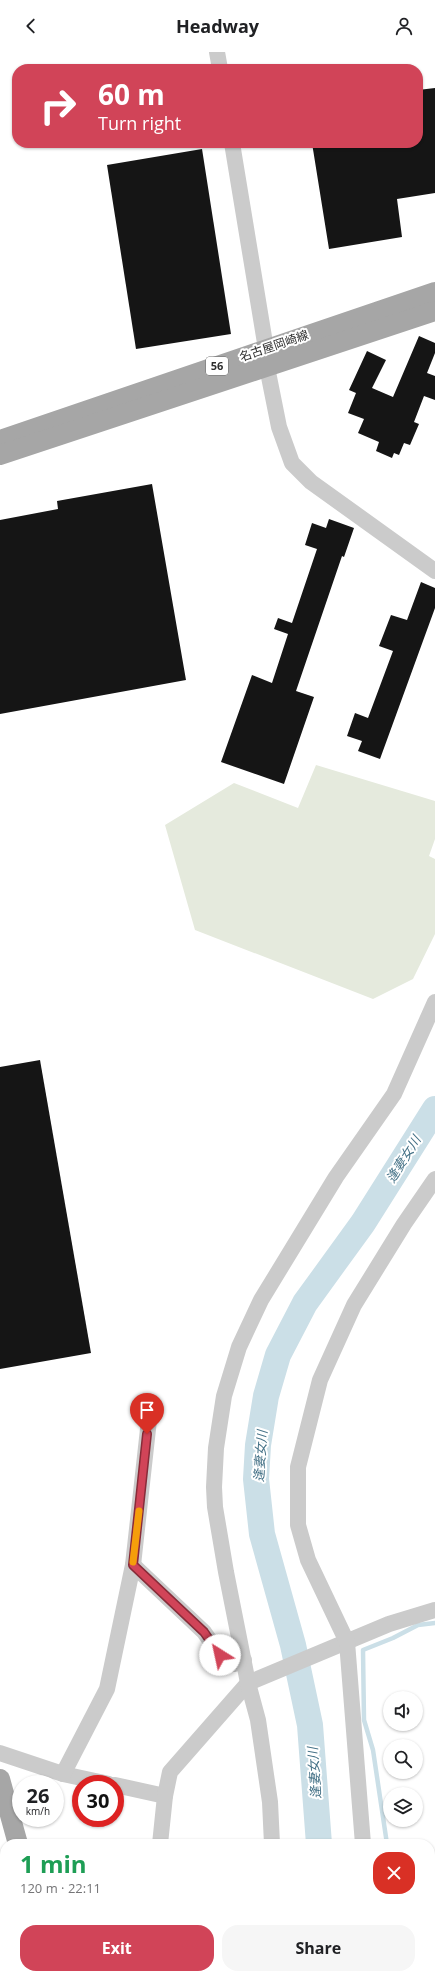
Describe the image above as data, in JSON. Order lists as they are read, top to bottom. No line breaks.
{"streets":{"main road":["名古屋岡崎線","56"]},"water":["逢妻女川"],"page":{"header":"Headway","turn":["60 m","Turn right"],"speed":"26 km/h","limit":"30","heading":["1 min","120 m · 22:11"],"buttons":["Exit","Share"]}}
